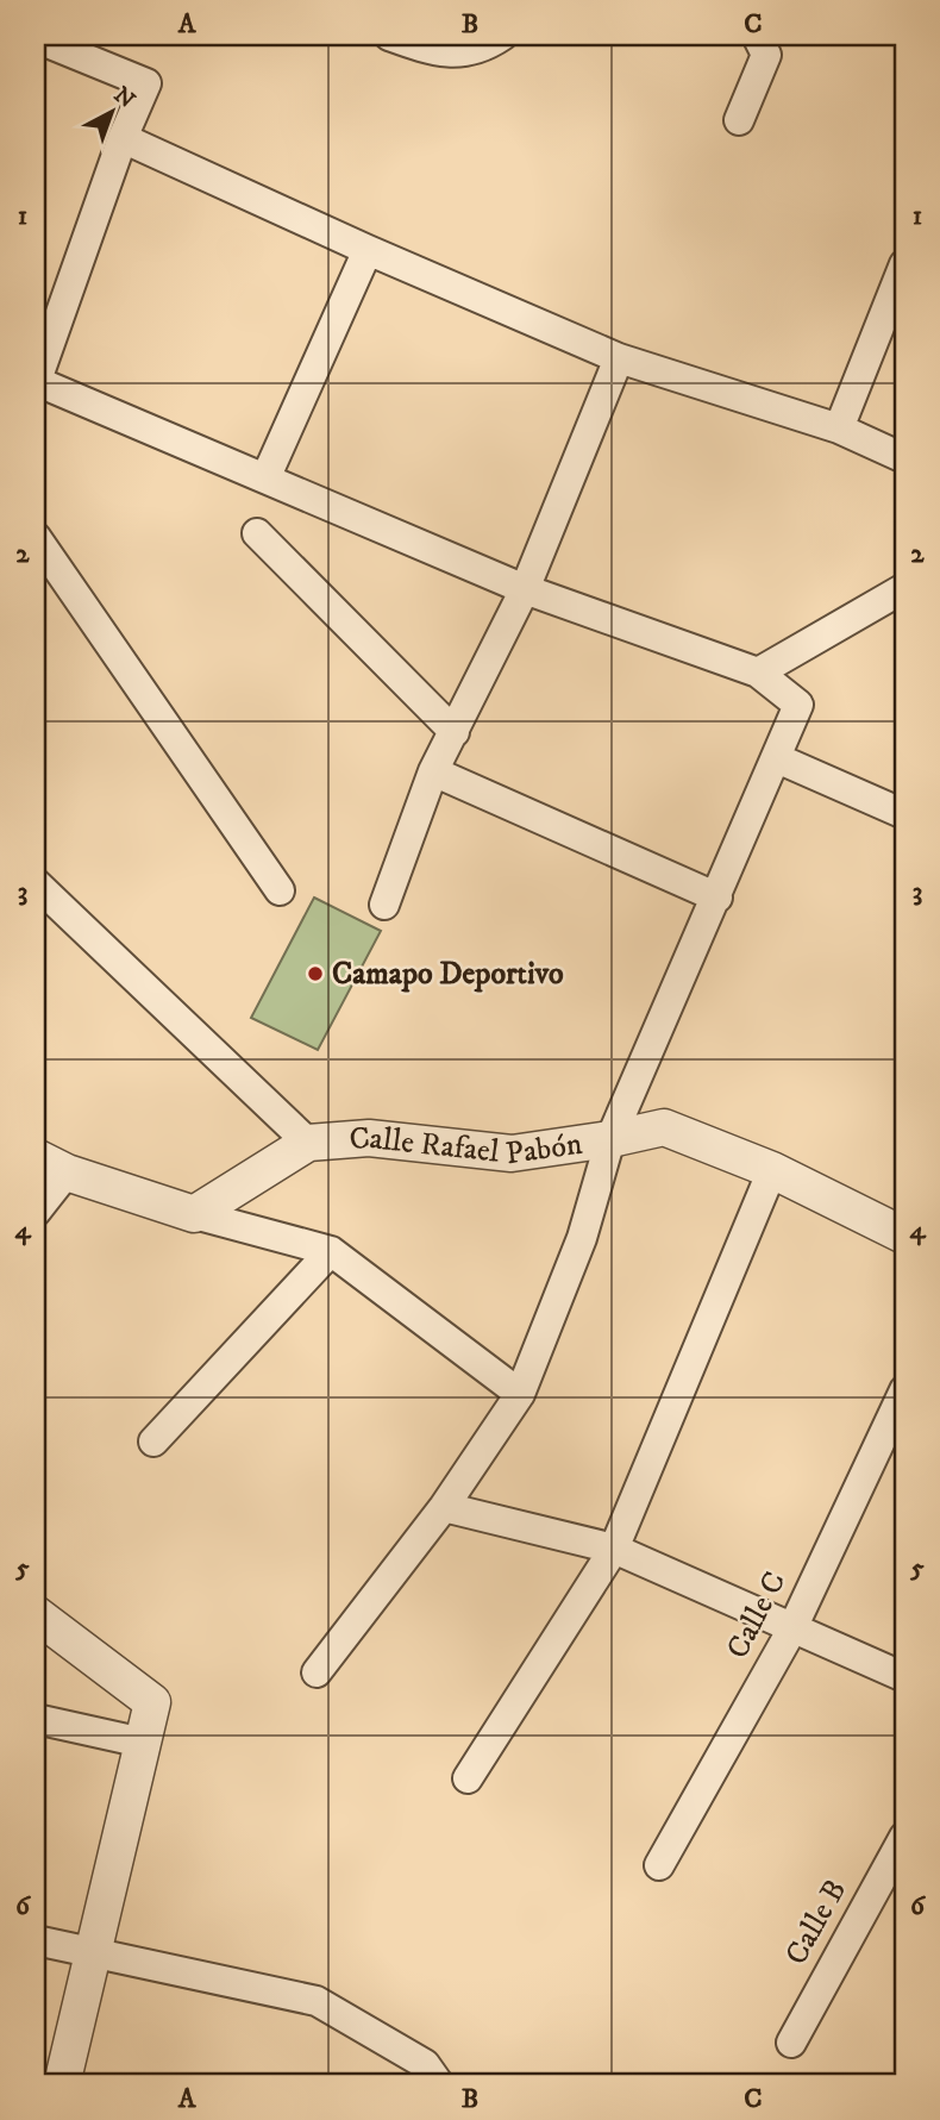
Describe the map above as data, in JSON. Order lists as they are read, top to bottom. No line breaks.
{"streets":{"street":["Calle Rafael Pabón","Calle C","Calle B"]},"places":["Camapo Deportivo"],"north":"top right","grid":{"columns":["A","B","C"],"rows":["1","2","3","4","5","6"]}}
